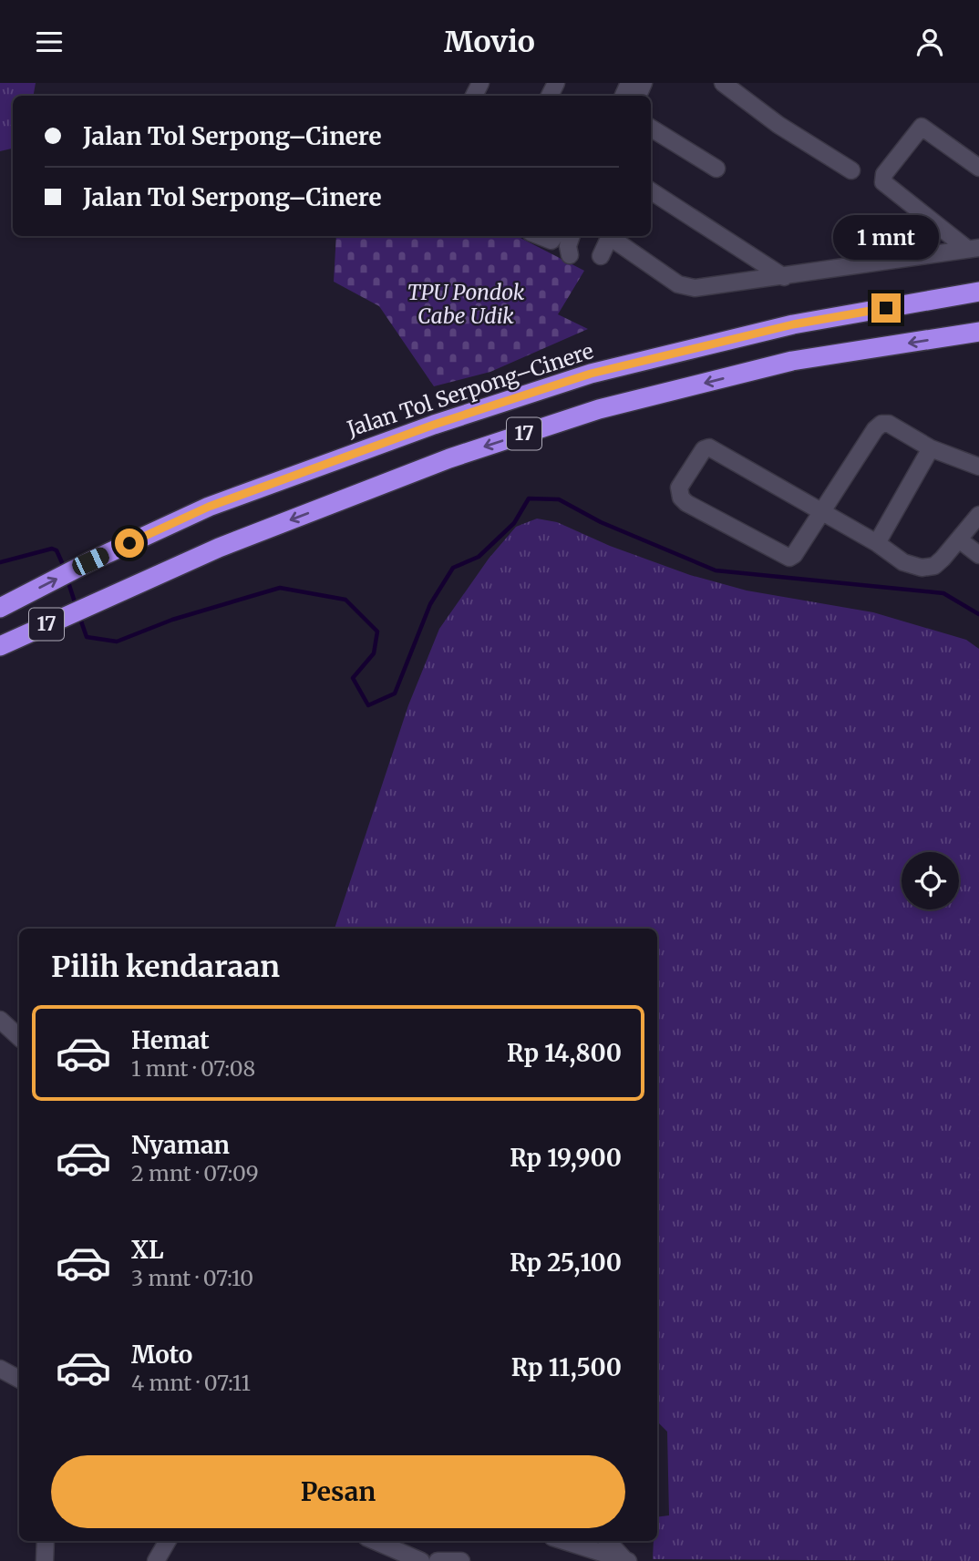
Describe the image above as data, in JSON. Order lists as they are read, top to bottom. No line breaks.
{"streets":{"highway":["Jalan Tol Serpong–Cinere","17"]},"parks":["TPU Pondok Cabe Udik"],"page":{"header":"Movio","banner":["Jalan Tol Serpong–Cinere","Jalan Tol Serpong–Cinere"],"bubble":"1 mnt","heading":"Pilih kendaraan","list":[{"name":"Hemat","note":"1 mnt · 07:08","value":"Rp 14,800"},{"name":"Nyaman","note":"2 mnt · 07:09","value":"Rp 19,900"},{"name":"XL","note":"3 mnt · 07:10","value":"Rp 25,100"},{"name":"Moto","note":"4 mnt · 07:11","value":"Rp 11,500"}],"buttons":"Pesan"}}
